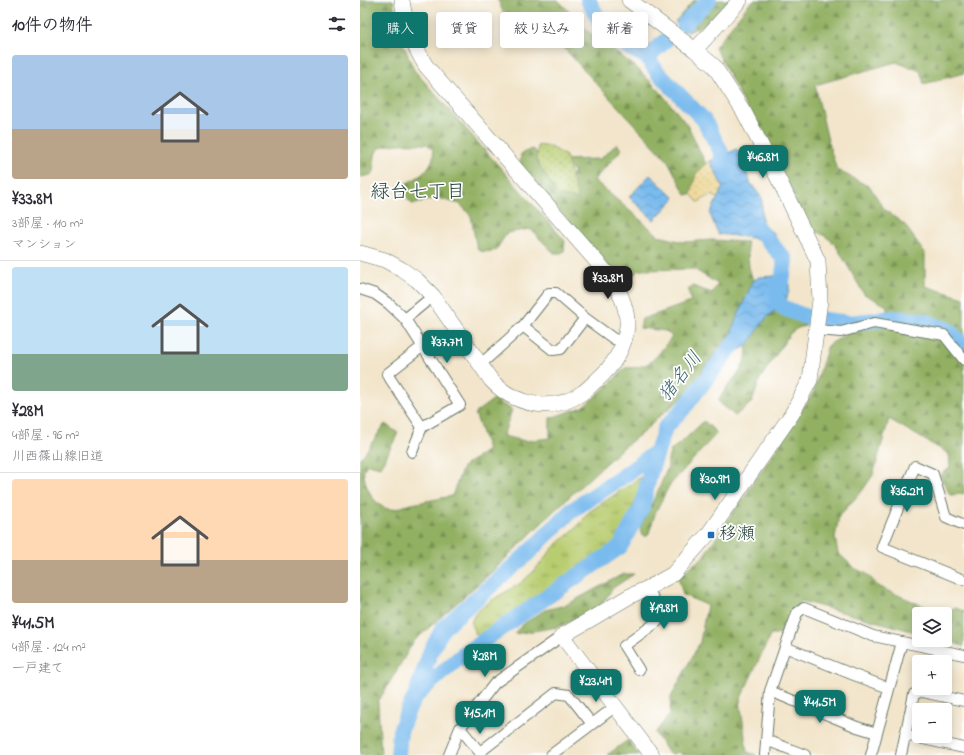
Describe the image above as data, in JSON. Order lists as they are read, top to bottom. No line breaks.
{"districts":["緑台七丁目"],"water":["猪名川"],"places":{"transit":["移瀬"]},"page":{"heading":"10件の物件","chip":["購入","賃貸","絞り込み","新着"],"list":[{"name":"¥33.8M","note":"3部屋 · 110 m² · マンション"},{"name":"¥28M","note":"4部屋 · 96 m² · 川西篠山線旧道"},{"name":"¥41.5M","note":"4部屋 · 124 m² · 一戸建て"}],"price":["¥46.8M","¥33.8M","¥37.7M","¥30.9M","¥36.2M","¥19.8M","¥28M","¥23.4M","¥41.5M","¥15.1M"],"map_buttons":["+","−"]}}
